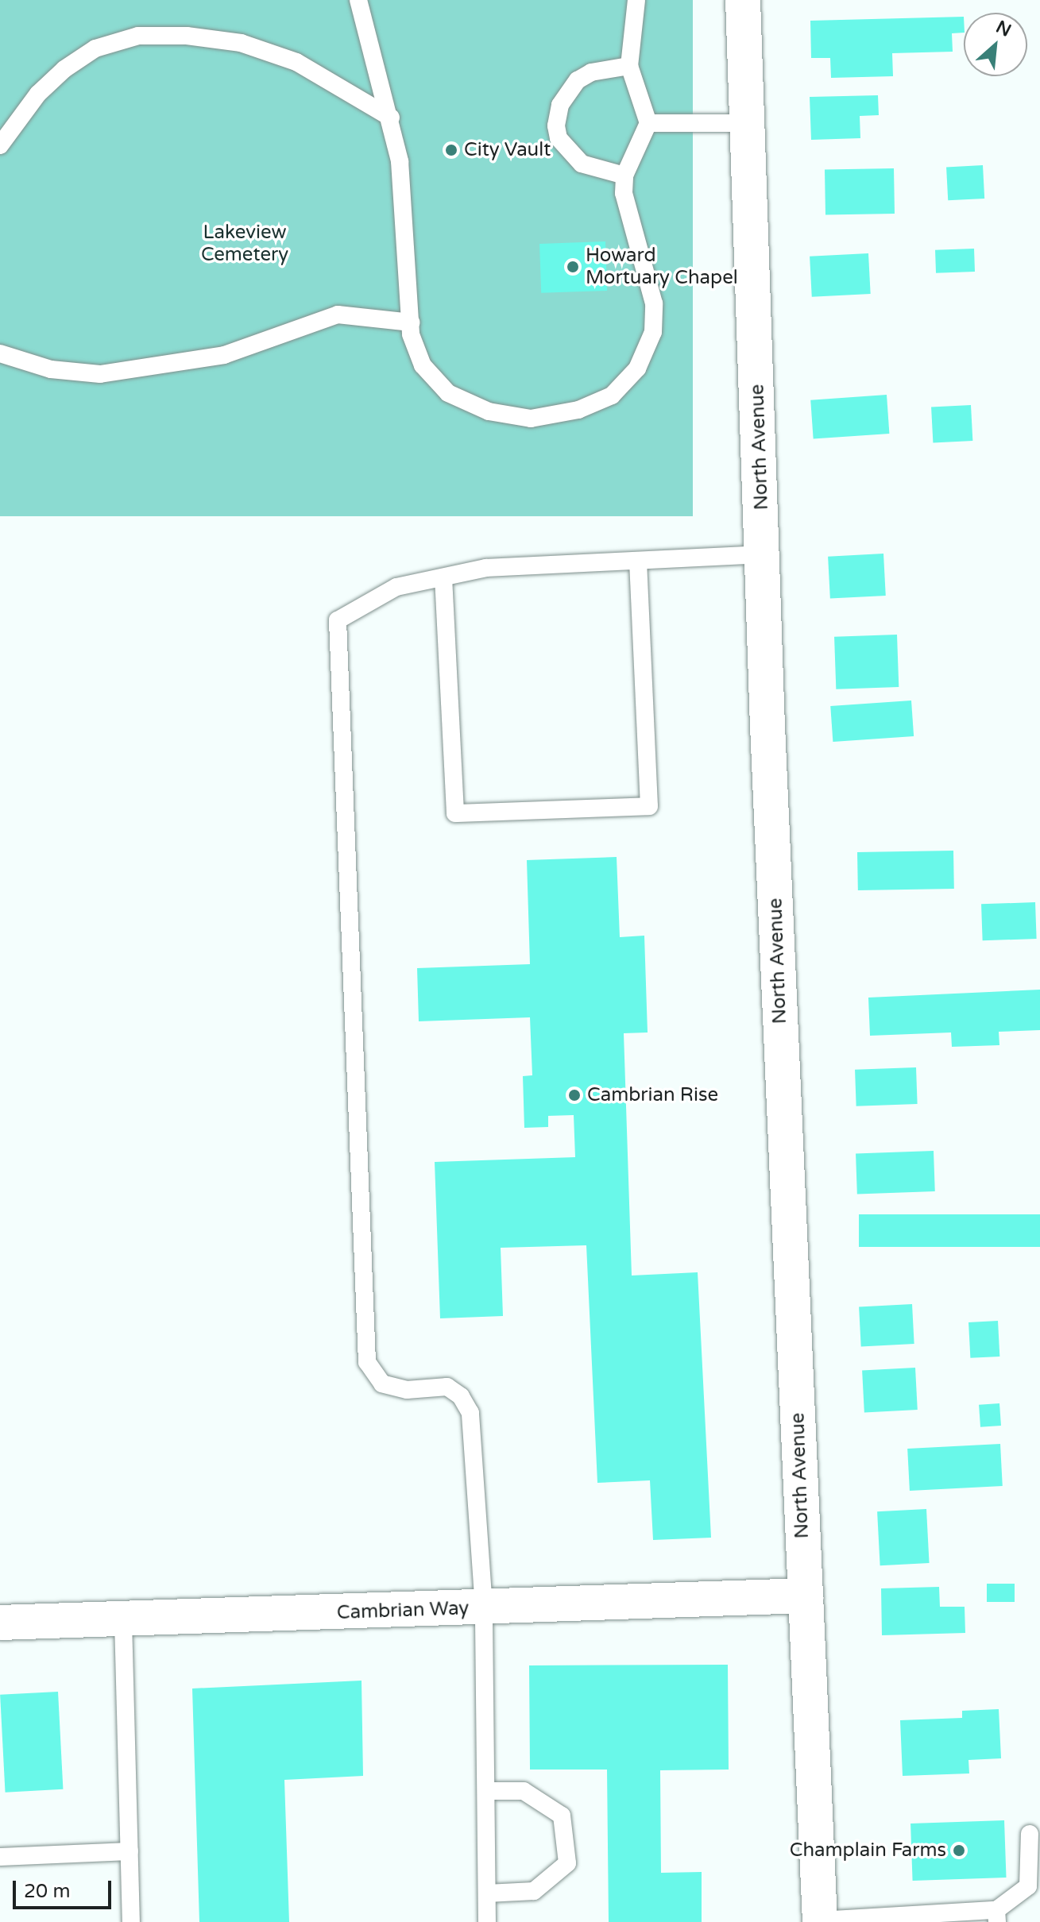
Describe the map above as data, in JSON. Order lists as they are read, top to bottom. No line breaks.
{"streets":{"main road":["North Avenue","Cambrian Way"]},"crossings":[["North Avenue","Cambrian Way"]],"parks":["Lakeview Cemetery"],"places":["City Vault","Howard Mortuary Chapel","Cambrian Rise","Champlain Farms"],"scale_bar":"20 m","north":"top right"}
